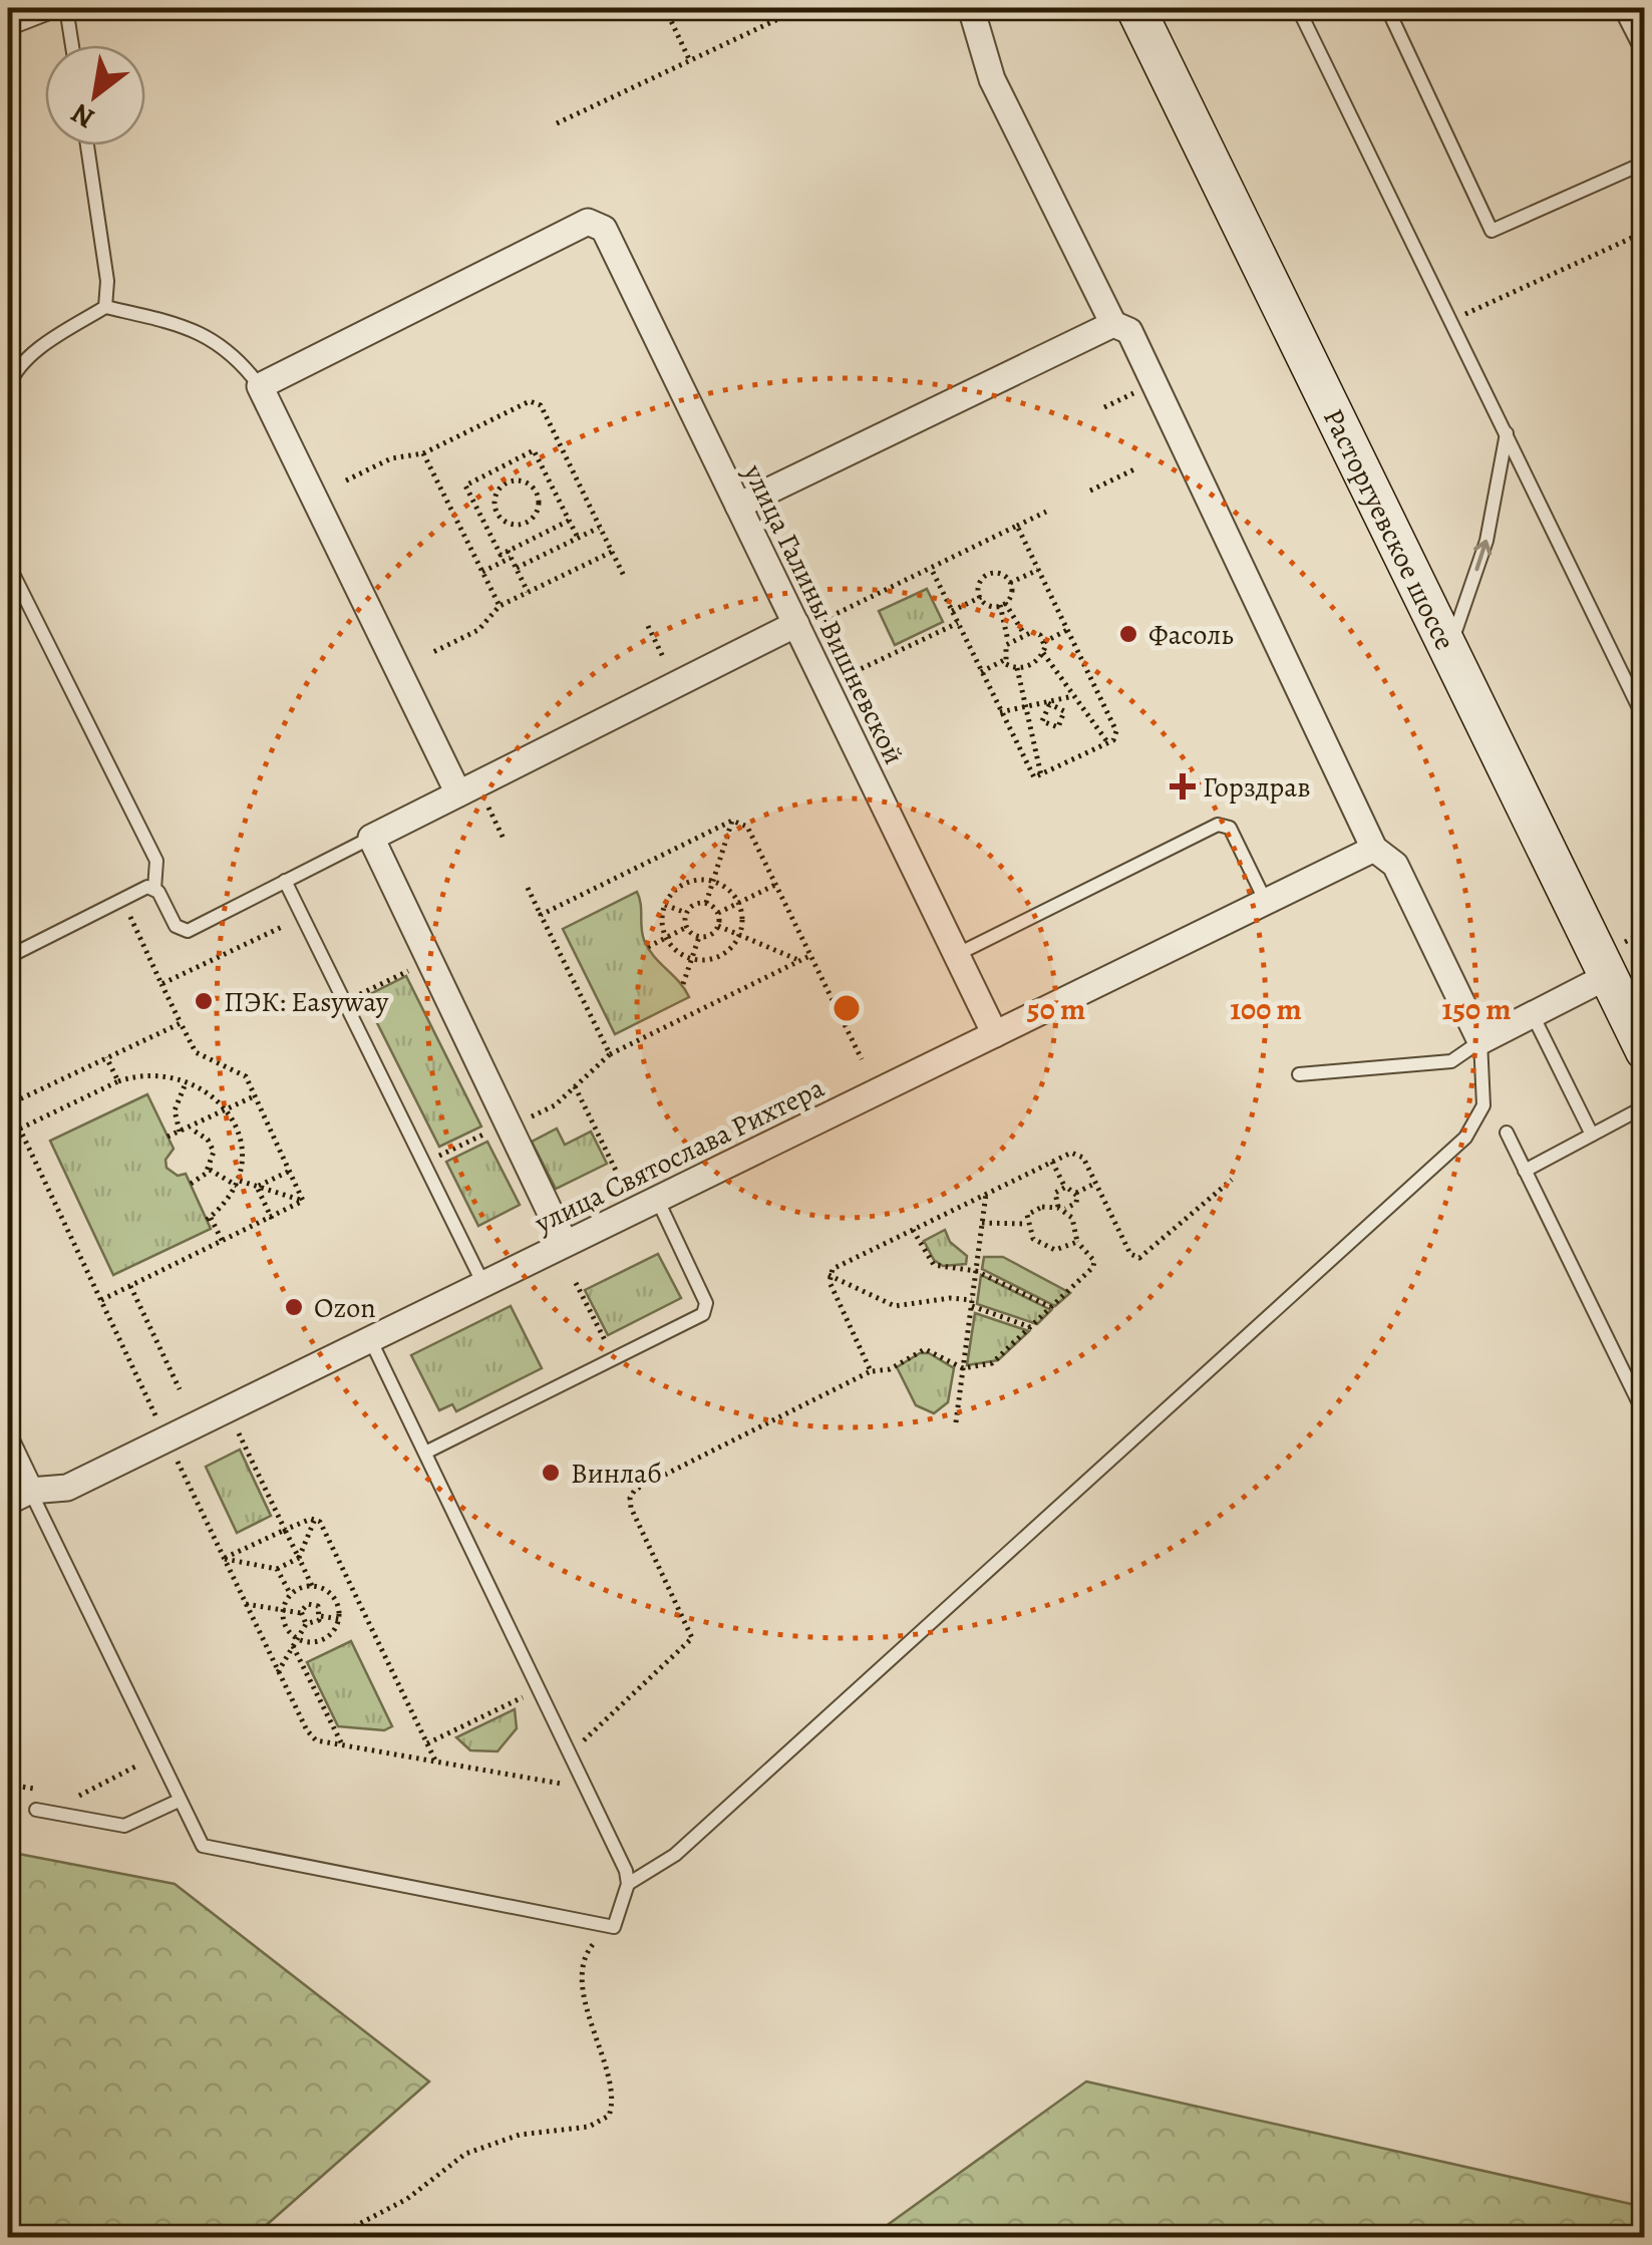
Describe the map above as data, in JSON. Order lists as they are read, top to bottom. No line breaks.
{"streets":{"main road":["Расторгуевское шоссе"],"street":["улица Галины Вишневской","улица Святослава Рихтера"]},"crossings":[["улица Галины Вишневской","улица Святослава Рихтера"]],"places":{"other":["Фасоль","ПЭК: Easyway","Ozon","Винлаб"],"health":["Горздрав"]},"north":"bottom left","rings":["50 m","100 m","150 m"]}
